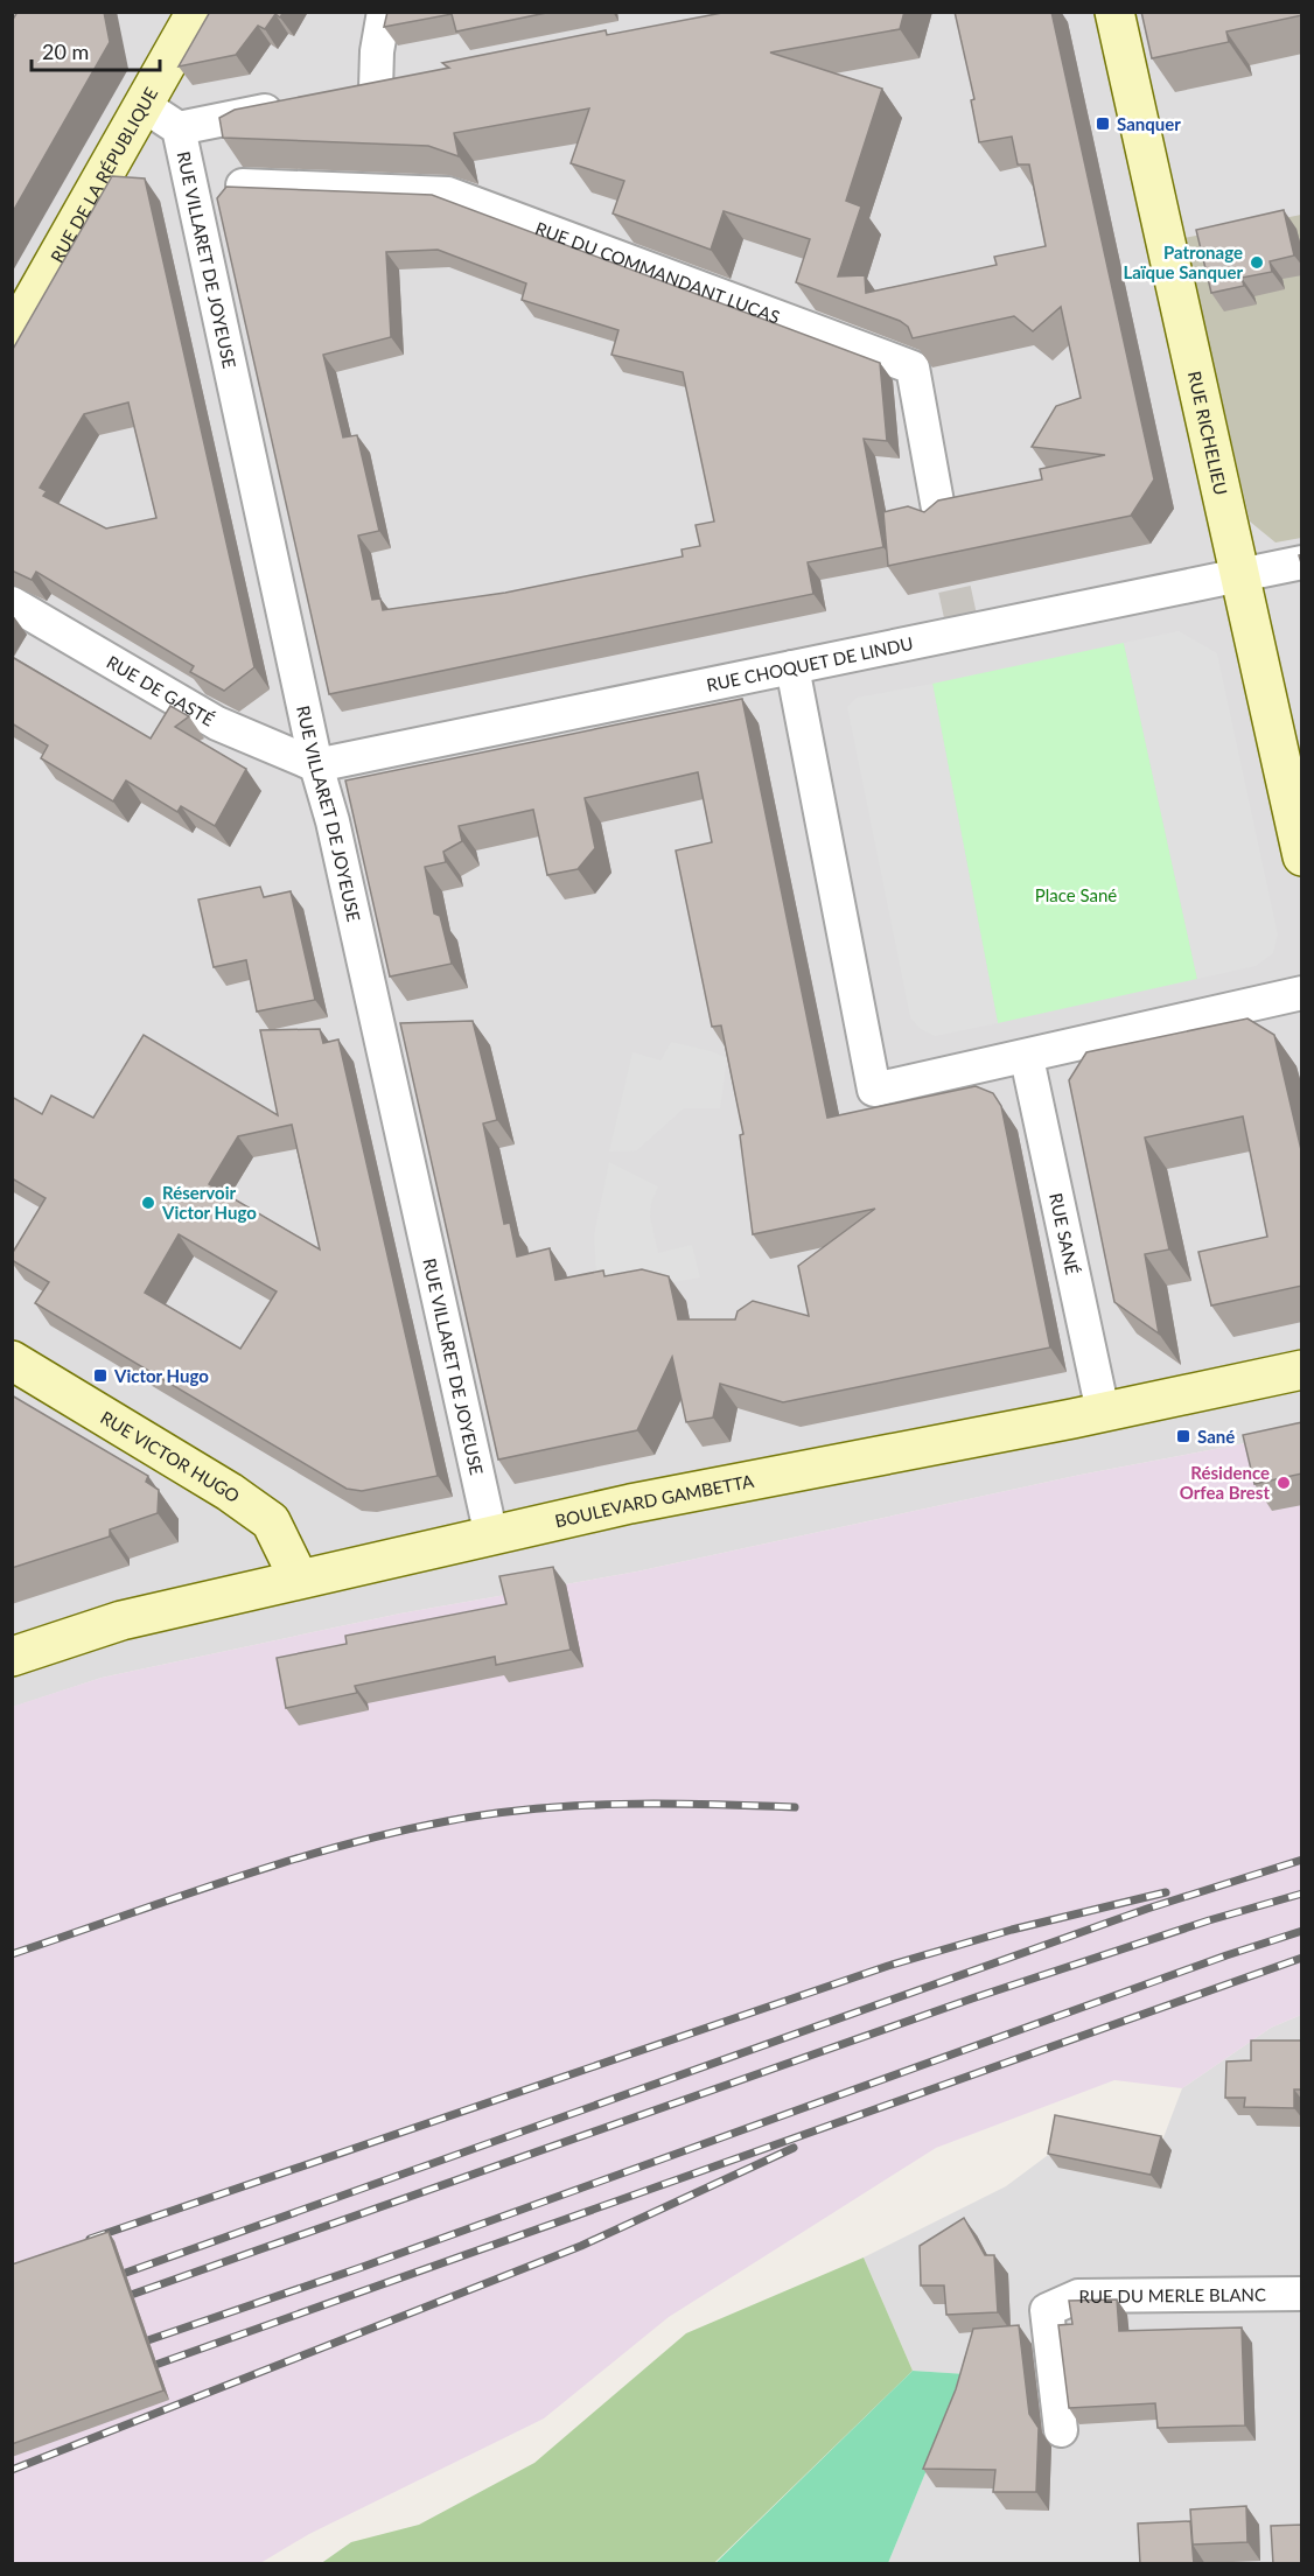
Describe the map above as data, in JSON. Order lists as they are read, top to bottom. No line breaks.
{"streets":{"street":["RUE DE LA RÉPUBLIQUE","RUE VILLARET DE JOYEUSE","RUE DU COMMANDANT LUCAS","RUE RICHELIEU","RUE CHOQUET DE LINDU","RUE DE GASTÉ","RUE SANÉ","RUE VICTOR HUGO","BOULEVARD GAMBETTA","RUE DU MERLE BLANC"]},"crossings":[["RUE DE LA RÉPUBLIQUE","RUE VILLARET DE JOYEUSE"],["RUE VILLARET DE JOYEUSE","RUE CHOQUET DE LINDU"],["RUE VILLARET DE JOYEUSE","RUE DE GASTÉ"],["RUE VILLARET DE JOYEUSE","BOULEVARD GAMBETTA"],["RUE RICHELIEU","RUE CHOQUET DE LINDU"],["RUE CHOQUET DE LINDU","RUE DE GASTÉ"],["RUE SANÉ","BOULEVARD GAMBETTA"],["RUE VICTOR HUGO","BOULEVARD GAMBETTA"]],"parks":["Place Sané"],"places":{"transit":["Sanquer","Victor Hugo","Sané"],"other":["Patronage Laïque Sanquer","Réservoir Victor Hugo","Résidence Orfea Brest"]},"scale_bar":"20 m"}
